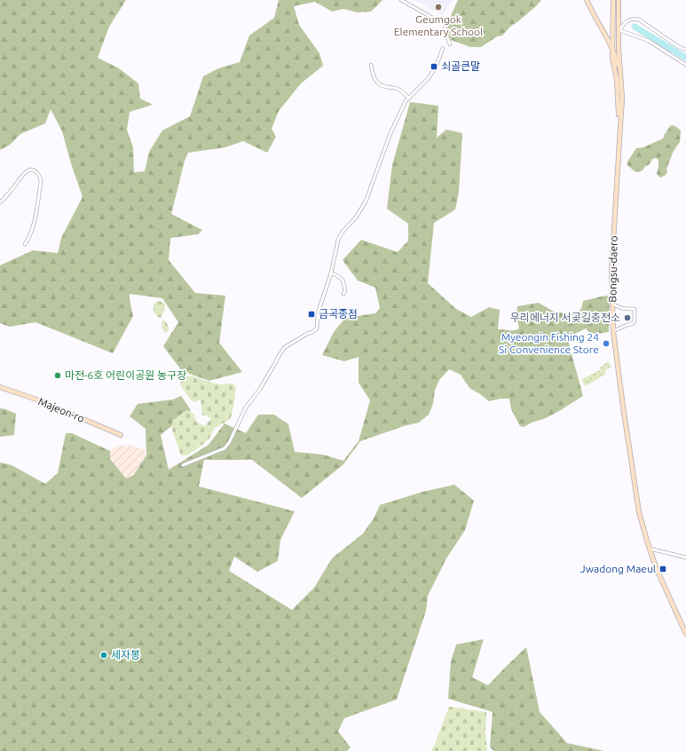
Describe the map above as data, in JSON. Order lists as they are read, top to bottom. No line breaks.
{"streets":{"main road":["Bongsu-daero","Majeon-ro"]},"places":{"other":["Geumgok Elementary School","우리에너지 서곶길충전소","Myeongin Fishing 24 Si Convenience Store","마전-6호 어린이공원 농구장","세자봉"],"transit":["쇠골큰말","금곡종점","Jwadong Maeul"]}}
